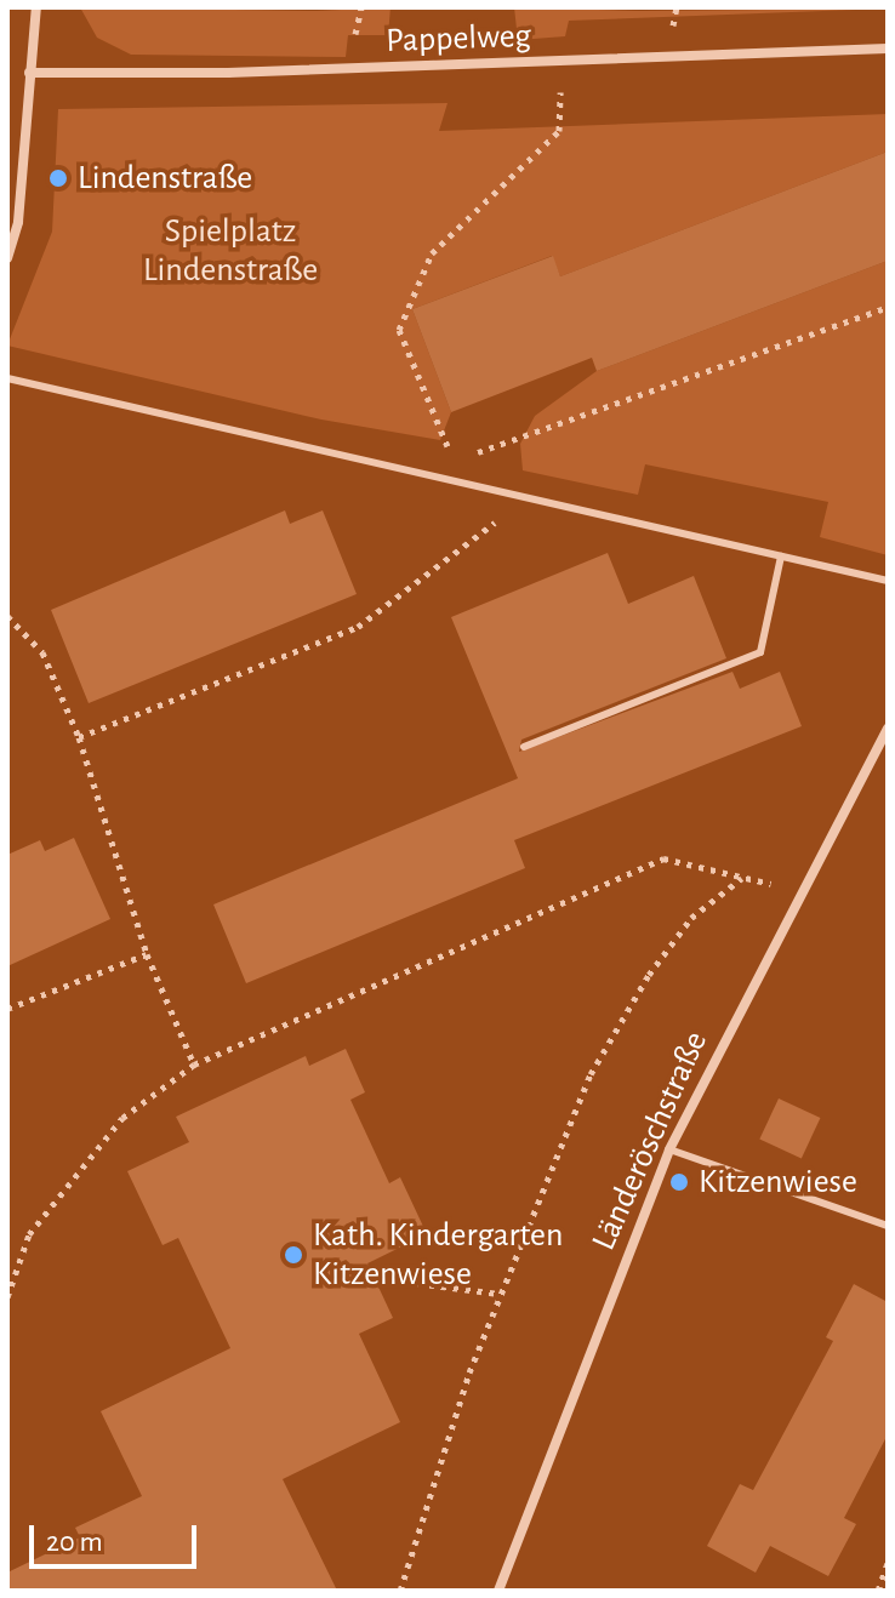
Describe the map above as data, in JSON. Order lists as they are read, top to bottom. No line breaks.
{"streets":{"street":["Pappelweg","Länderöschstraße"]},"parks":["Spielplatz Lindenstraße"],"places":["Lindenstraße","Kitzenwiese","Kath. Kindergarten Kitzenwiese"],"scale_bar":"20 m"}
